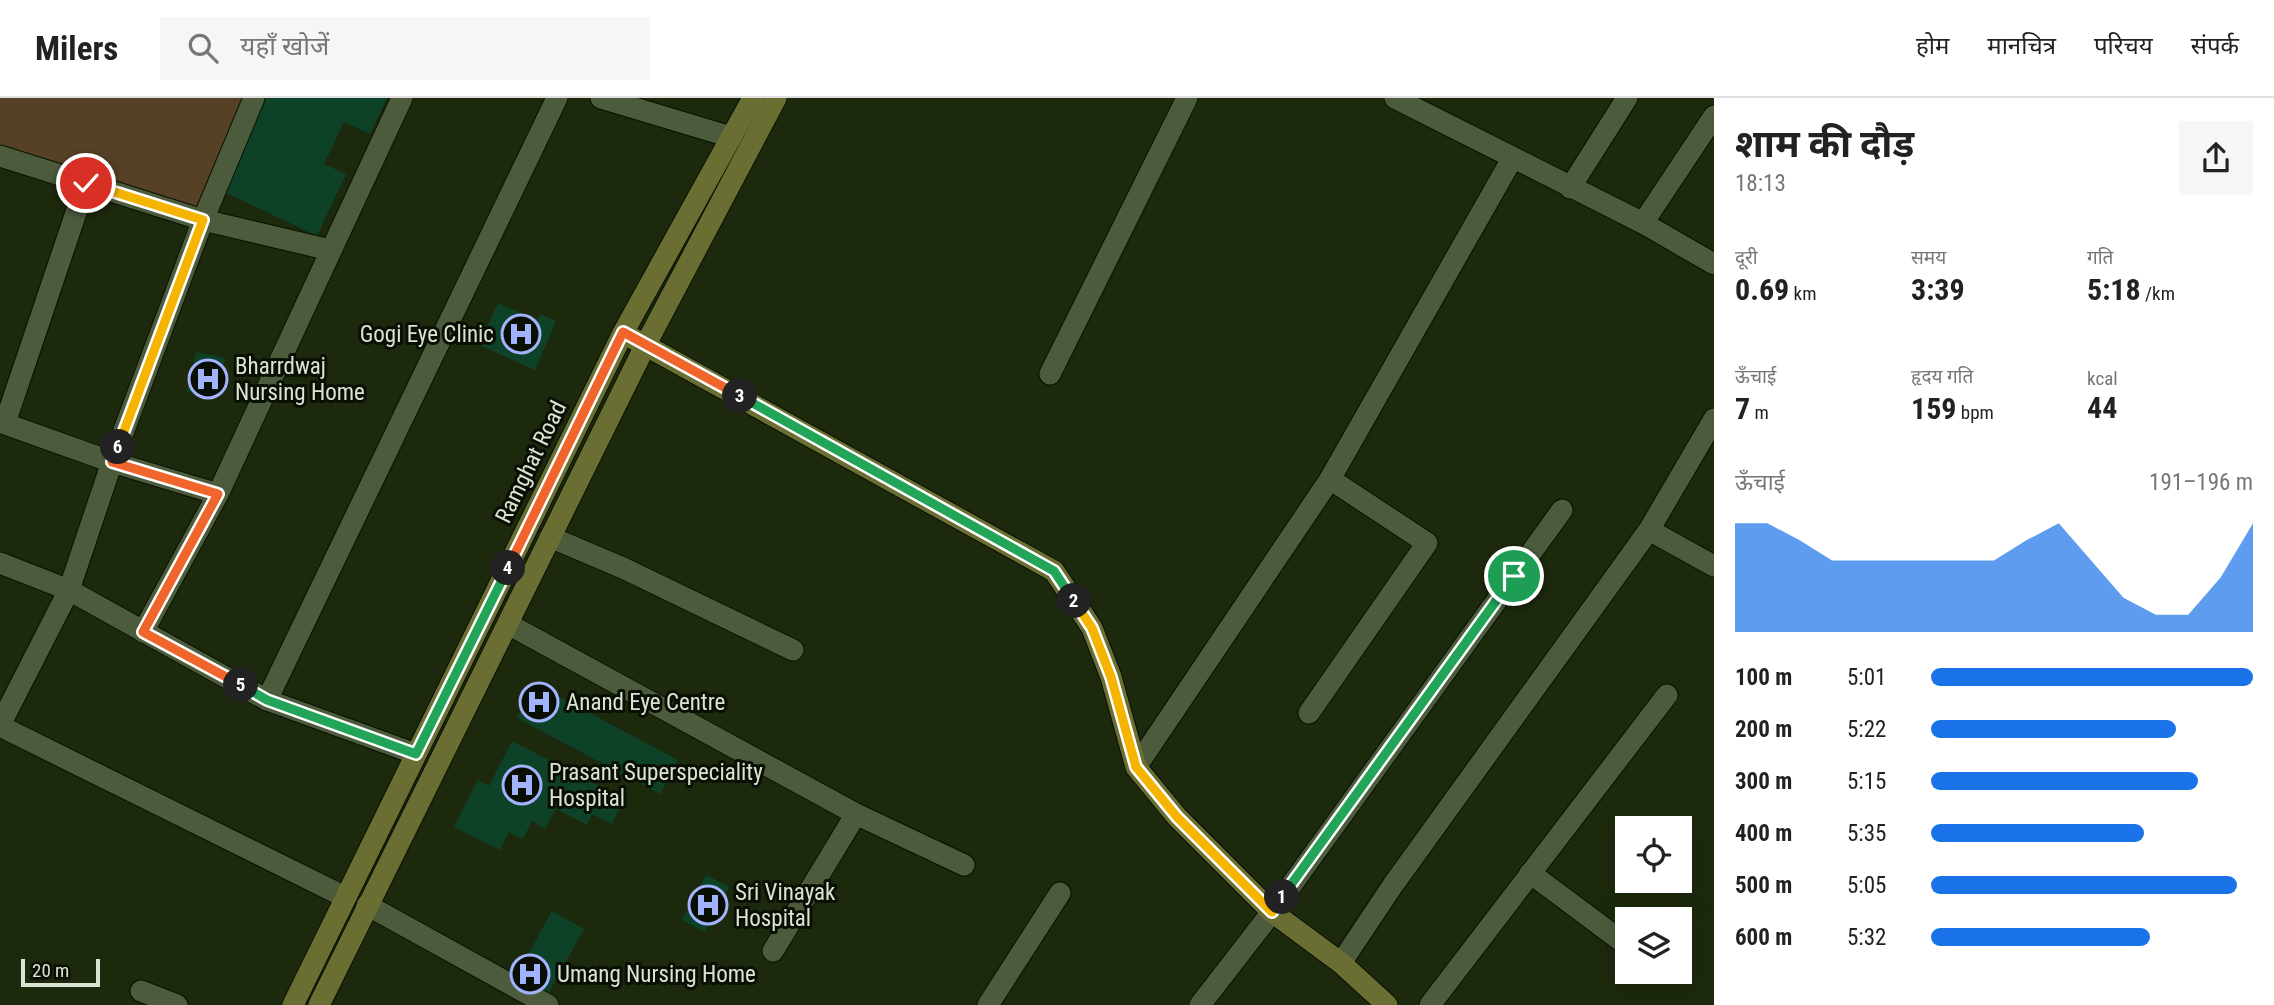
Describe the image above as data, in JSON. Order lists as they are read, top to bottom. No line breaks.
{"streets":{"main road":["Ramghat Road"]},"places":{"hospital":["Gogi Eye Clinic","Bharrdwaj Nursing Home","Anand Eye Centre","Prasant Superspeciality Hospital","Sri Vinayak Hospital","Umang Nursing Home"]},"scale_bar":"20 m","page":{"header":"Milers","search":"यहाँ खोजें","nav":["होम","मानचित्र","परिचय","संपर्क"],"heading":["शाम की दौड़","18:13"],"stats":[["दूरी","0.69 km"],["समय","3:39"],["गति","5:18 /km"],["ऊँचाई","7 m"],["हृदय गति","159 bpm"],["kcal","44"]],"pins":["3","6","4","2","5","1"],"chart":["ऊँचाई","191–196 m"],"list":[{"name":"100 m","note":"5:01"},{"name":"200 m","note":"5:22"},{"name":"300 m","note":"5:15"},{"name":"400 m","note":"5:35"},{"name":"500 m","note":"5:05"},{"name":"600 m","note":"5:32"}],"scale":"20 m"}}
